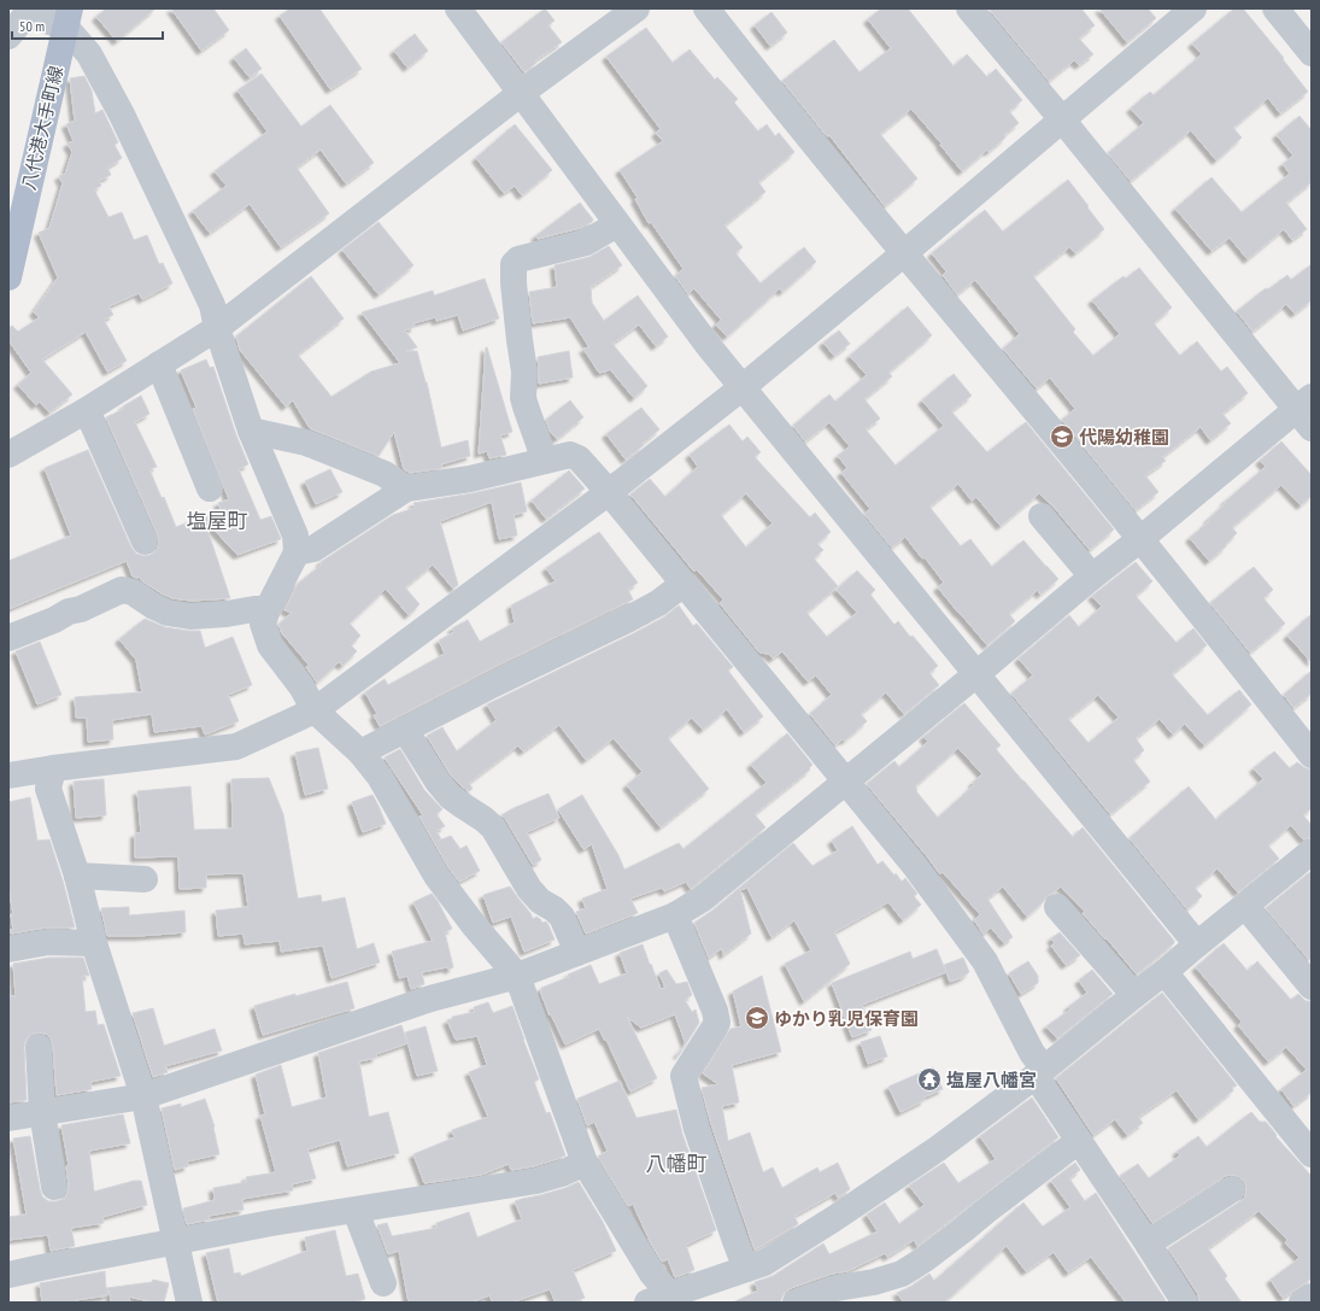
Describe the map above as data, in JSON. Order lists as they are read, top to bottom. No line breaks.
{"streets":{"main road":["八代港大手町線"]},"districts":["塩屋町","八幡町"],"places":{"school or university":["代陽幼稚園","ゆかり乳児保育園"],"temple":["塩屋八幡宮"]},"scale_bar":"50 m"}
